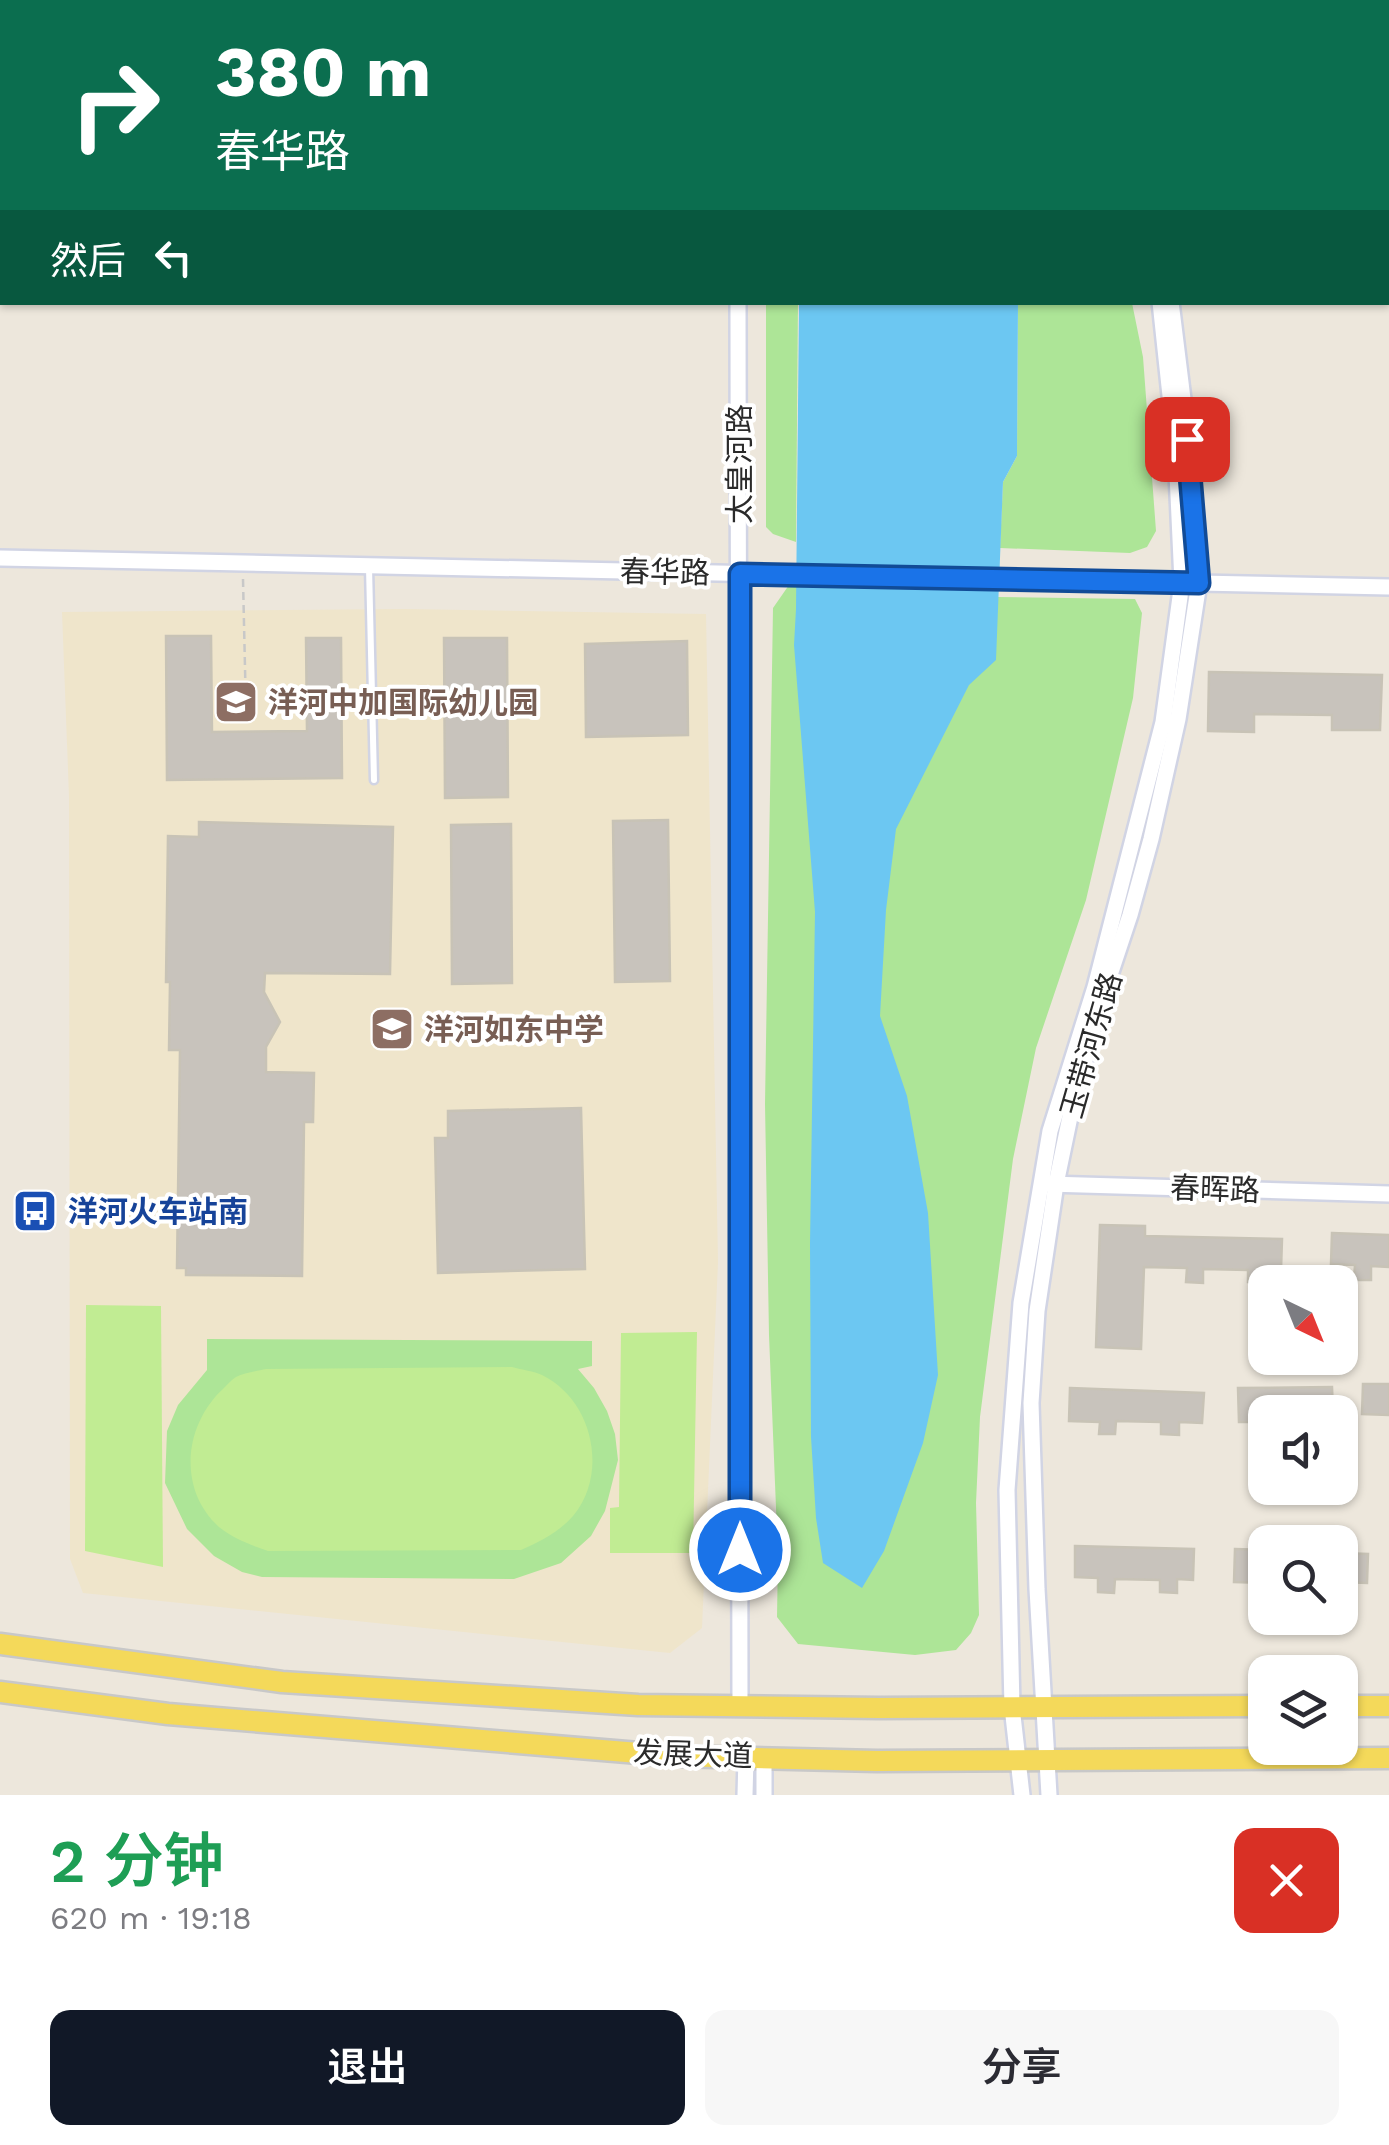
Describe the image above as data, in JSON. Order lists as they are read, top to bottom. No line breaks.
{"streets":{"main road":["发展大道"],"street":["太皇河路","春华路","玉带河东路","春晖路"]},"crossings":[["太皇河路","春华路"],["太皇河路","发展大道"],["春华路","玉带河东路"],["玉带河东路","春晖路"],["玉带河东路","发展大道"]],"places":{"school or university":["洋河中加国际幼儿园","洋河如东中学"],"bus stop":["洋河火车站南"]},"north":"bottom right","page":{"turn":["380 m","春华路"],"then":"然后","heading":["2 分钟","620 m · 19:18"],"buttons":["退出","分享"]}}
